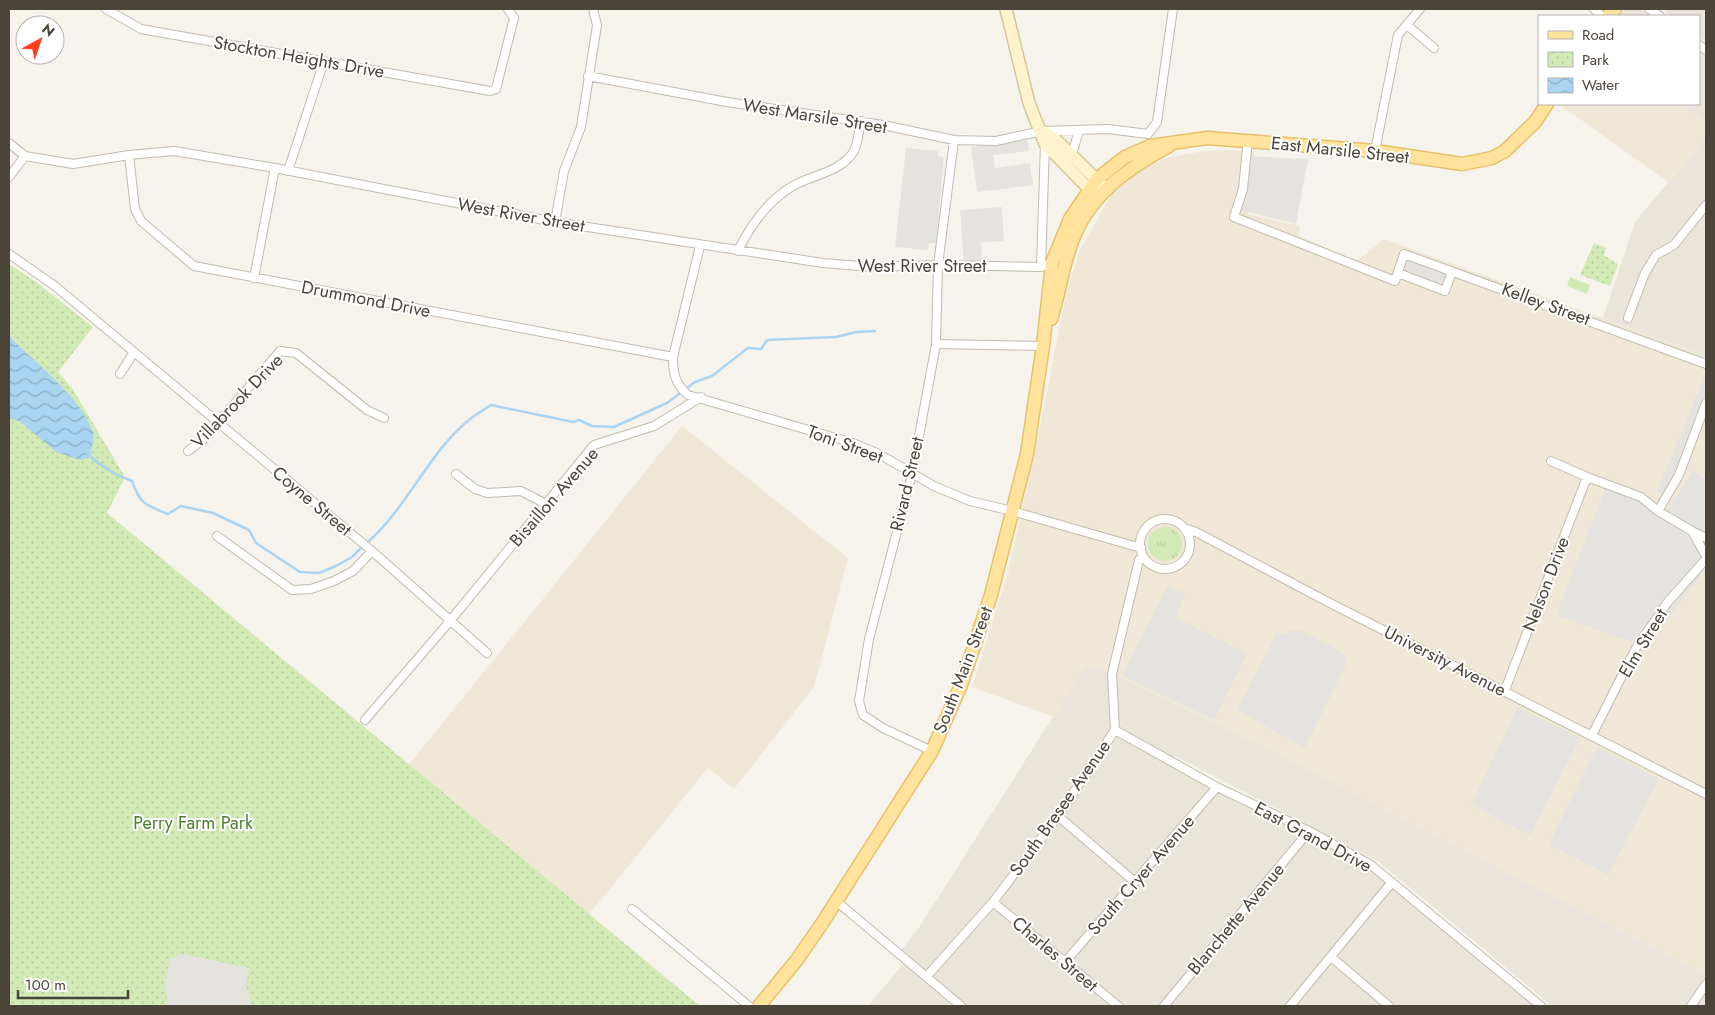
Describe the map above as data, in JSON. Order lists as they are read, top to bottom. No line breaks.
{"streets":{"main road":["East Marsile Street","South Main Street"],"street":["Stockton Heights Drive","West Marsile Street","West River Street","Drummond Drive","Kelley Street","Villabrook Drive","Toni Street","Rivard Street","Bisaillon Avenue","Coyne Street","Nelson Drive","Elm Street","University Avenue","South Bresee Avenue","East Grand Drive","South Cryer Avenue","Blanchette Avenue","Charles Street"]},"crossings":[["West Marsile Street","Rivard Street"],["East Marsile Street","South Main Street"],["West River Street","Drummond Drive"],["West River Street","Rivard Street"],["West River Street","South Main Street"],["Villabrook Drive","Coyne Street"],["Toni Street","Rivard Street"],["Toni Street","Bisaillon Avenue"],["Toni Street","South Main Street"],["Rivard Street","South Main Street"],["Bisaillon Avenue","Coyne Street"],["Nelson Drive","University Avenue"],["Elm Street","University Avenue"],["University Avenue","South Bresee Avenue"],["South Bresee Avenue","East Grand Drive"],["South Bresee Avenue","Charles Street"],["East Grand Drive","South Cryer Avenue"],["East Grand Drive","Blanchette Avenue"],["South Cryer Avenue","Charles Street"]],"parks":["Perry Farm Park"],"legend":["Road","Park","Water"],"scale_bar":"100 m","north":"top right"}
